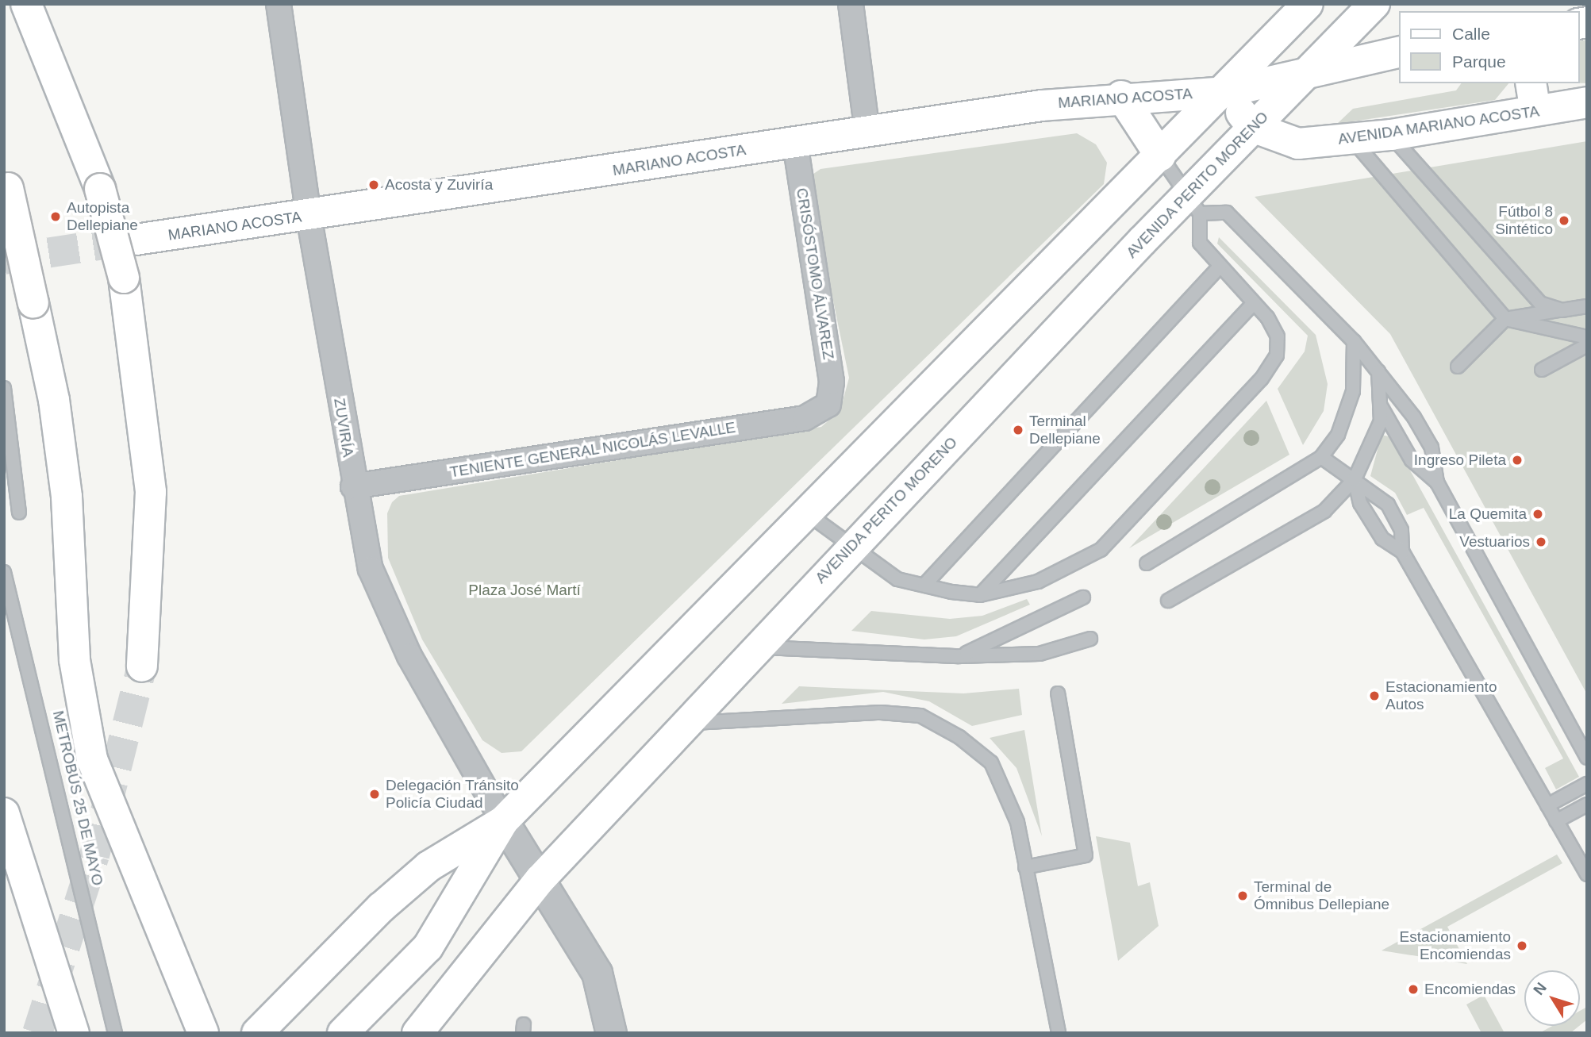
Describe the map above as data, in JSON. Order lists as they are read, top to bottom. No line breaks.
{"streets":{"main road":["MARIANO ACOSTA","AVENIDA MARIANO ACOSTA","AVENIDA PERITO MORENO"],"street":["CRISÓSTOMO ÁLVAREZ","ZUVIRÍA","TENIENTE GENERAL NICOLÁS LEVALLE"],"lane":["METROBÚS 25 DE MAYO"]},"crossings":[["MARIANO ACOSTA","CRISÓSTOMO ÁLVAREZ"],["MARIANO ACOSTA","ZUVIRÍA"],["AVENIDA MARIANO ACOSTA","AVENIDA PERITO MORENO"],["CRISÓSTOMO ÁLVAREZ","TENIENTE GENERAL NICOLÁS LEVALLE"],["ZUVIRÍA","TENIENTE GENERAL NICOLÁS LEVALLE"]],"parks":["Plaza José Martí"],"places":["Acosta y Zuviría","Autopista Dellepiane","Fútbol 8 Sintético","Terminal Dellepiane","Ingreso Pileta","La Quemita","Vestuarios","Estacionamiento Autos","Delegación Tránsito Policía Ciudad","Terminal de Ómnibus Dellepiane","Estacionamiento Encomiendas","Encomiendas"],"legend":["Calle","Parque"],"north":"top left"}
